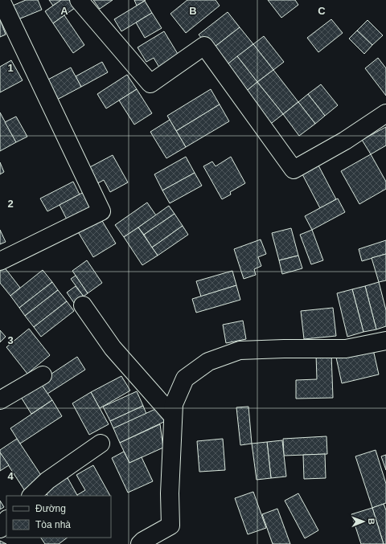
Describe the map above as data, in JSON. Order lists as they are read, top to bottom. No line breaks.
{"legend":["Đường","Tòa nhà"],"north":"right","grid":{"columns":["A","B","C"],"rows":["1","2","3","4"]}}
